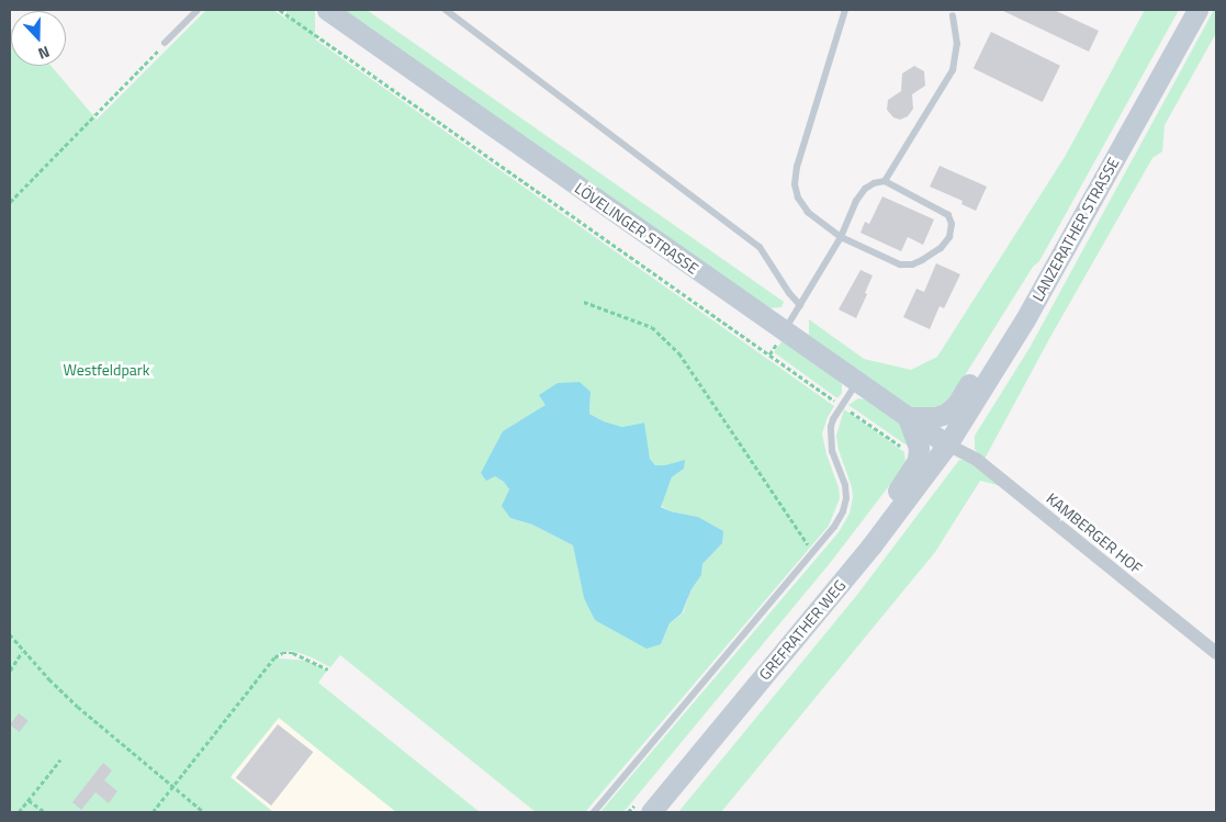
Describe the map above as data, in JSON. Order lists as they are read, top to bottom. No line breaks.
{"streets":{"main road":["LÖVELINGER STRASSE","LANZERATHER STRASSE","GREFRATHER WEG"],"street":["KAMBERGER HOF"]},"crossings":[["LÖVELINGER STRASSE","LANZERATHER STRASSE"],["LÖVELINGER STRASSE","KAMBERGER HOF"],["LÖVELINGER STRASSE","GREFRATHER WEG"],["LANZERATHER STRASSE","KAMBERGER HOF"],["LANZERATHER STRASSE","GREFRATHER WEG"],["KAMBERGER HOF","GREFRATHER WEG"]],"parks":["Westfeldpark"],"north":"bottom"}
